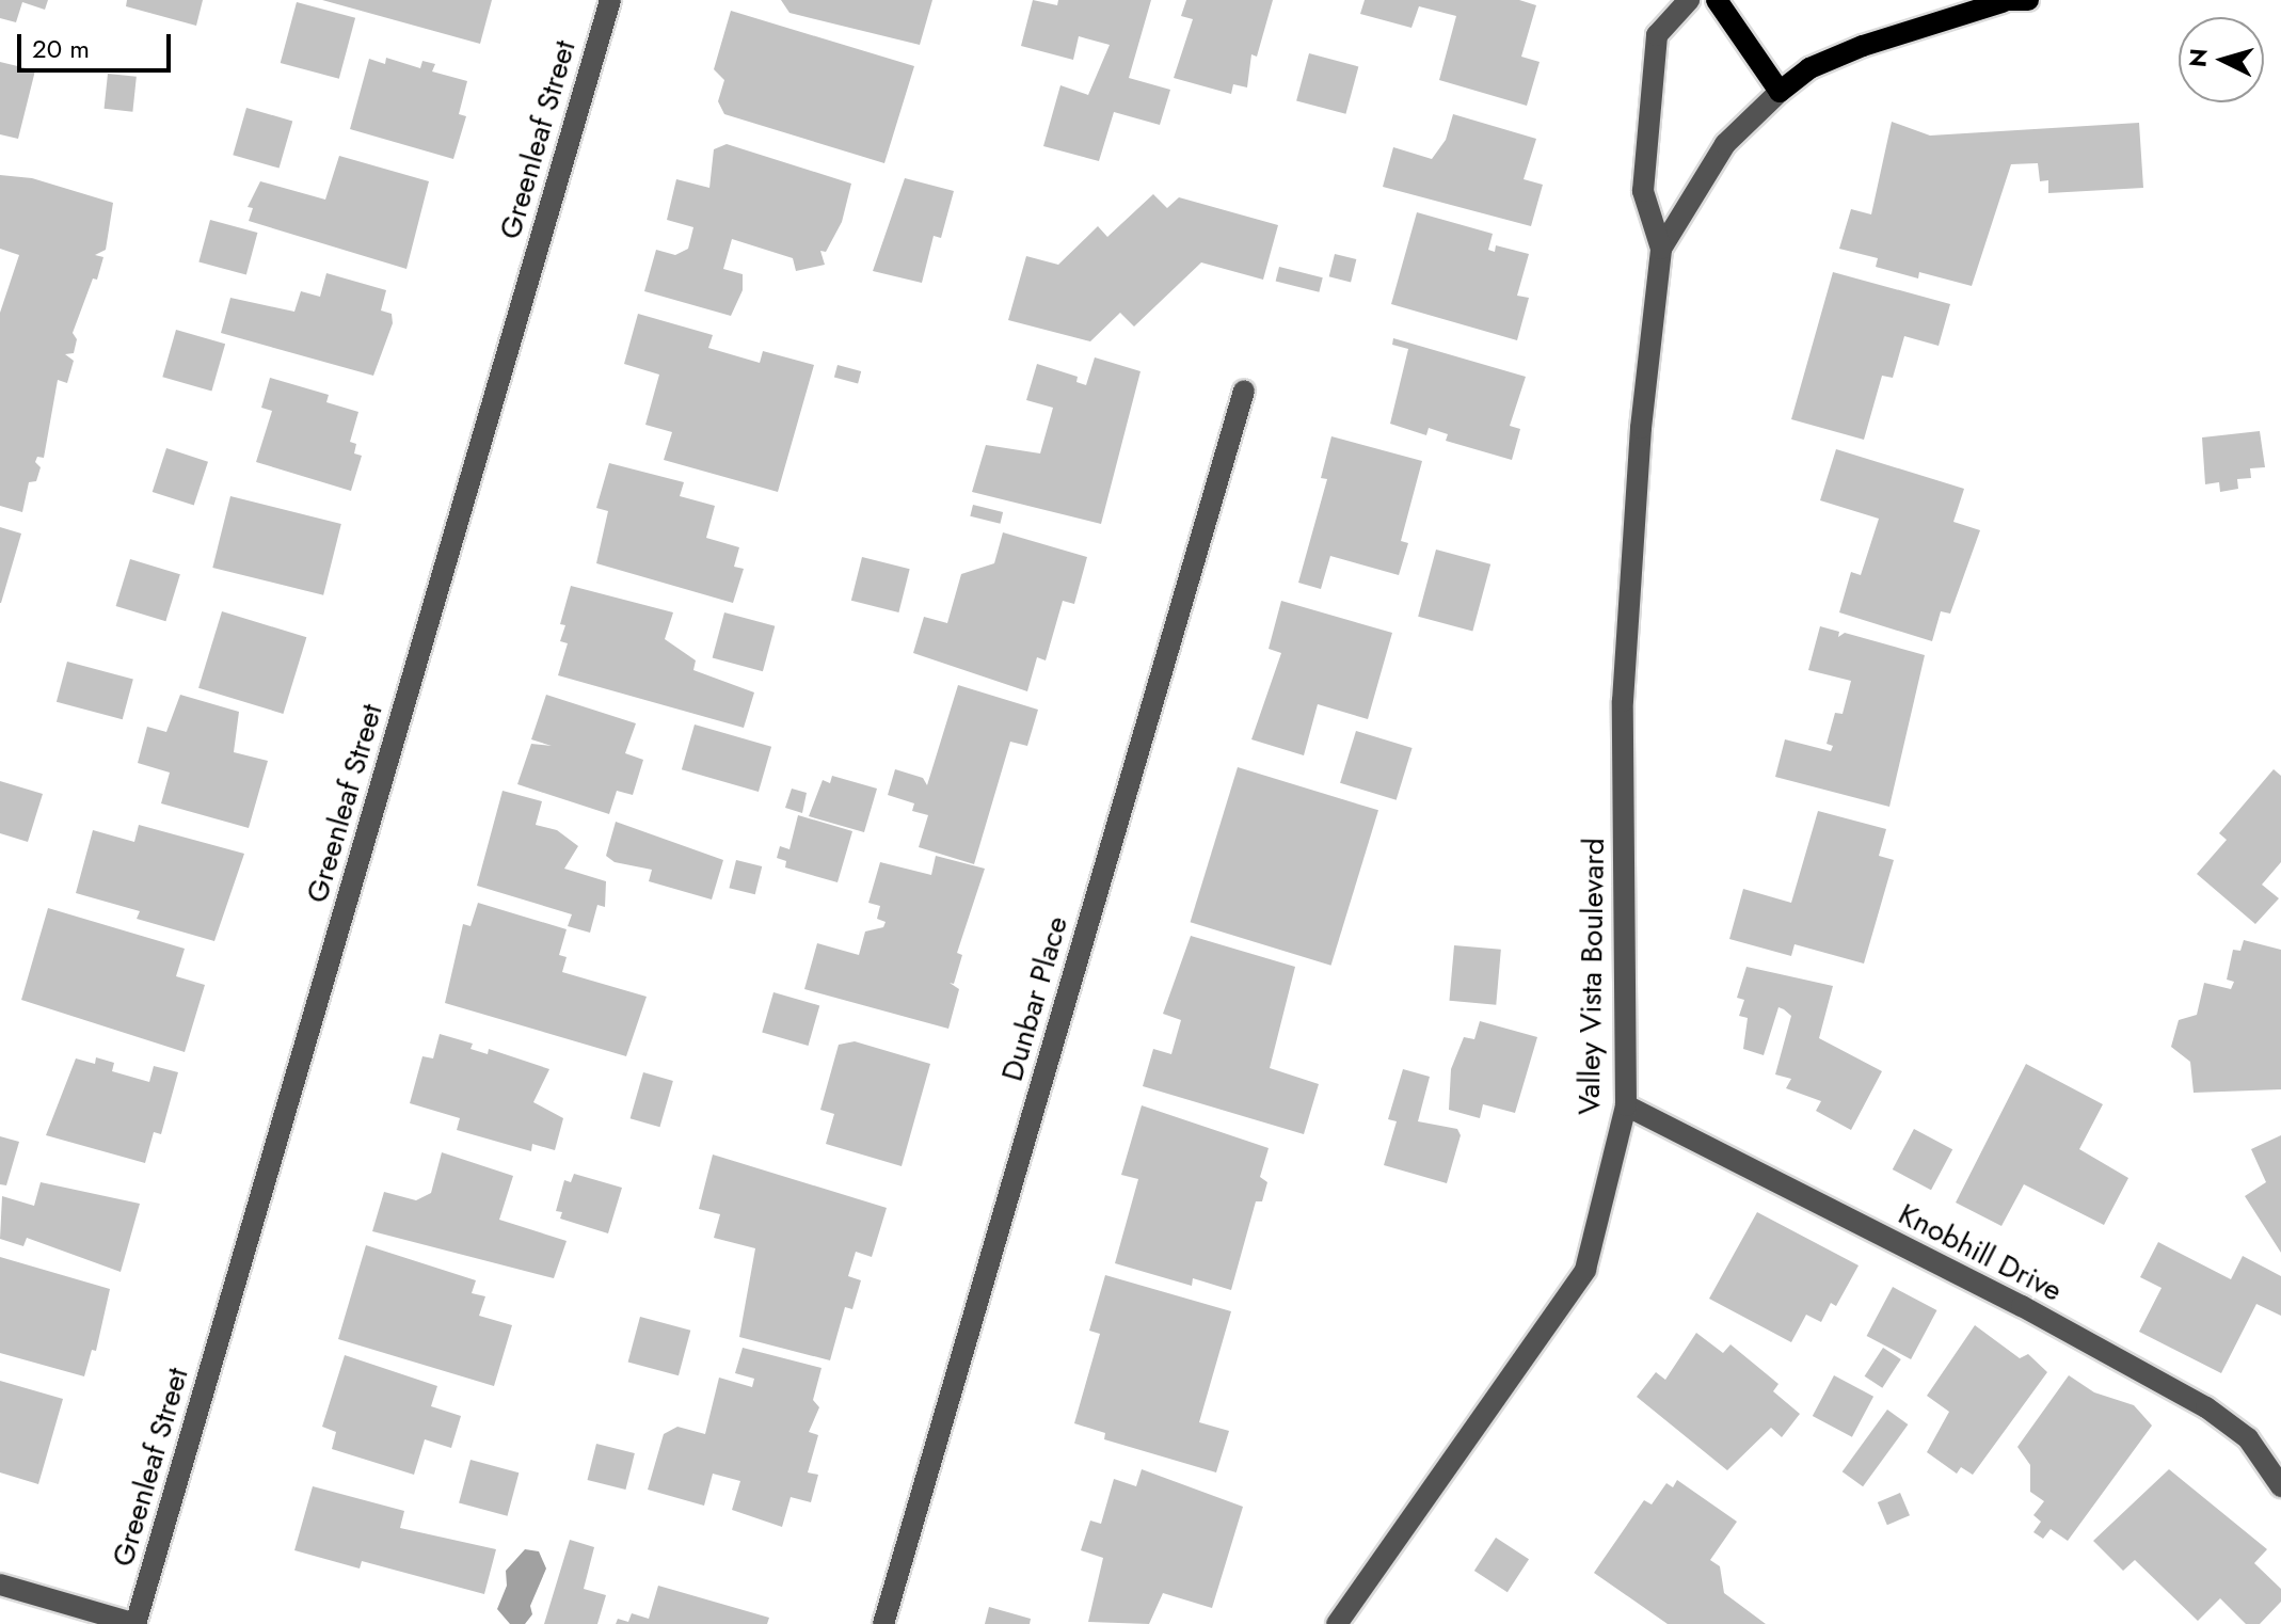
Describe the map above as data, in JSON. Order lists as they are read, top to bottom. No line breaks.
{"streets":{"main road":["Valley Vista Boulevard"],"street":["Greenleaf Street","Dunbar Place","Knobhill Drive"]},"crossings":[["Valley Vista Boulevard","Knobhill Drive"]],"scale_bar":"20 m","north":"left"}
